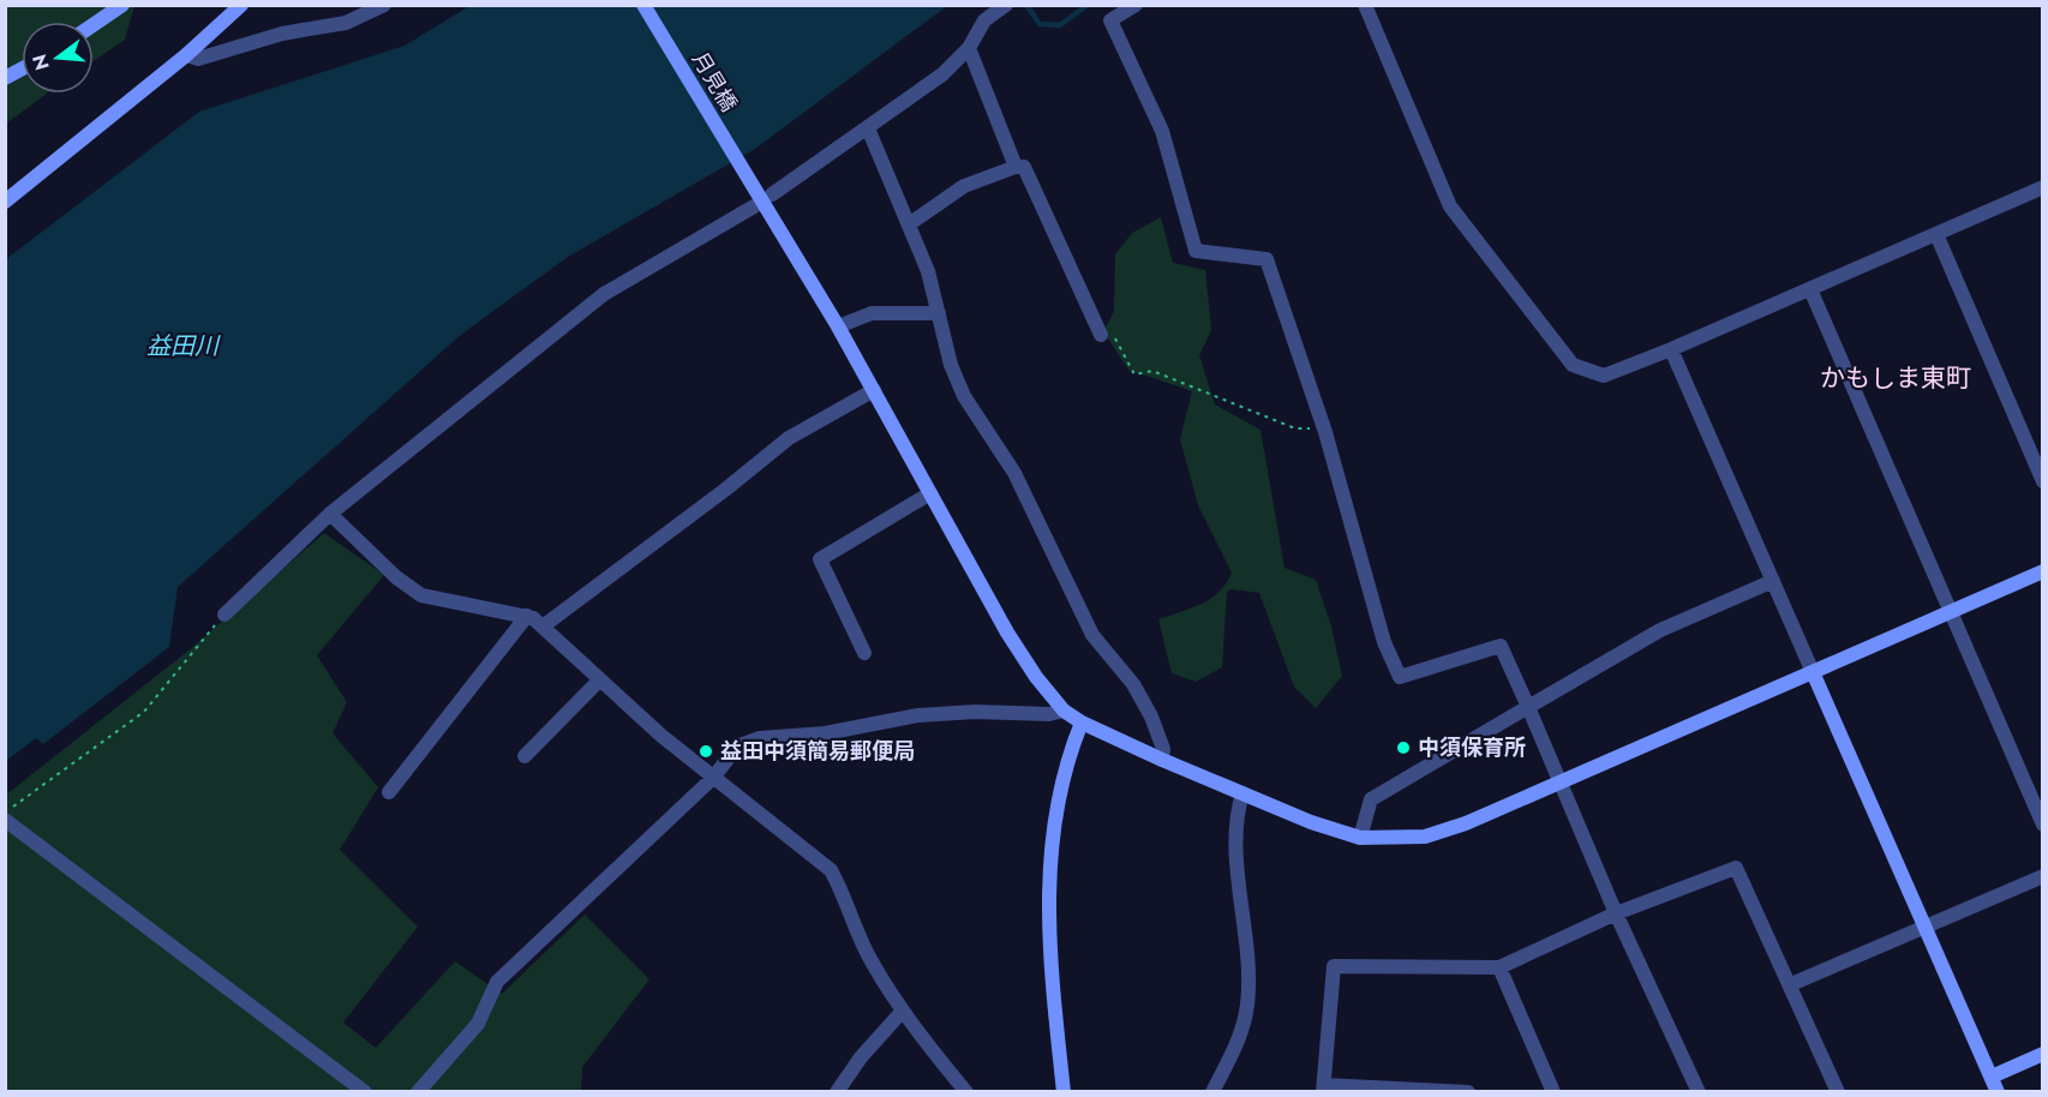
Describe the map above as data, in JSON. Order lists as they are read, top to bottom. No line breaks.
{"streets":{"street":["月見橋"]},"districts":["かもしま東町"],"water":["益田川"],"places":["中須保育所","益田中須簡易郵便局"],"north":"left"}
